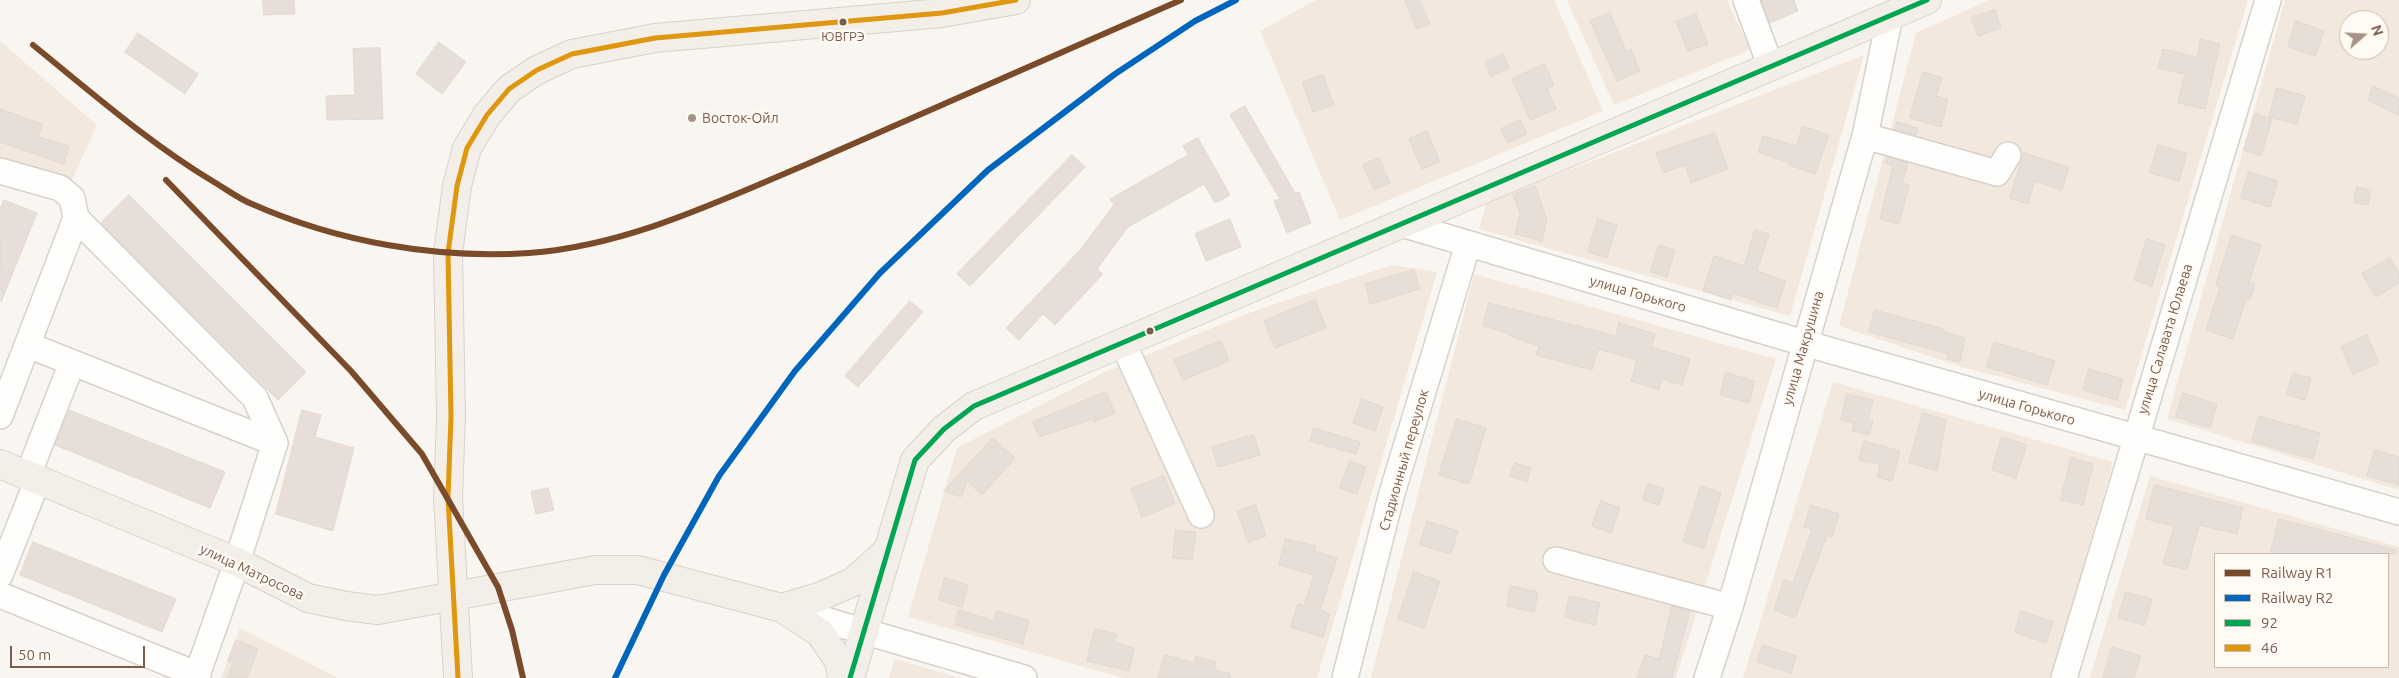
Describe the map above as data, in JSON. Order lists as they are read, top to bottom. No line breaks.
{"streets":{"main road":["улица Матросова"],"street":["улица Горького","улица Салавата Юлаева","улица Макрушина","Стадионный переулок"]},"crossings":[["улица Горького","улица Салавата Юлаева"],["улица Горького","улица Макрушина"],["улица Горького","Стадионный переулок"]],"places":["ЮВГРЭ","Восток-Ойл"],"lines":["rail line R1","rail line R2","transit line 92","transit line 46"],"legend":["Railway R1","Railway R2","92","46"],"scale_bar":"50 m","north":"right"}
